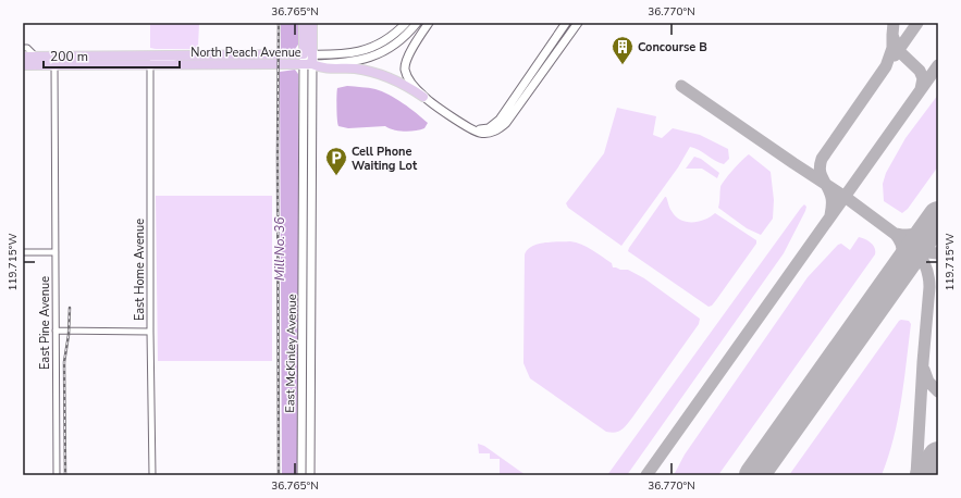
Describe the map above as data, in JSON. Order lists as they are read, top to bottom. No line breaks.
{"streets":{"main road":["North Peach Avenue","East McKinley Avenue"],"street":["East Home Avenue","East Pine Avenue"]},"crossings":[["North Peach Avenue","East Home Avenue"],["North Peach Avenue","East Pine Avenue"],["North Peach Avenue","East McKinley Avenue"]],"water":["Mill No. 36"],"places":{"building":["Concourse B"],"parking":["Cell Phone Waiting Lot"]},"scale_bar":"200 m","coordinates":["36.765°N","36.770°N","119.715°W"]}
